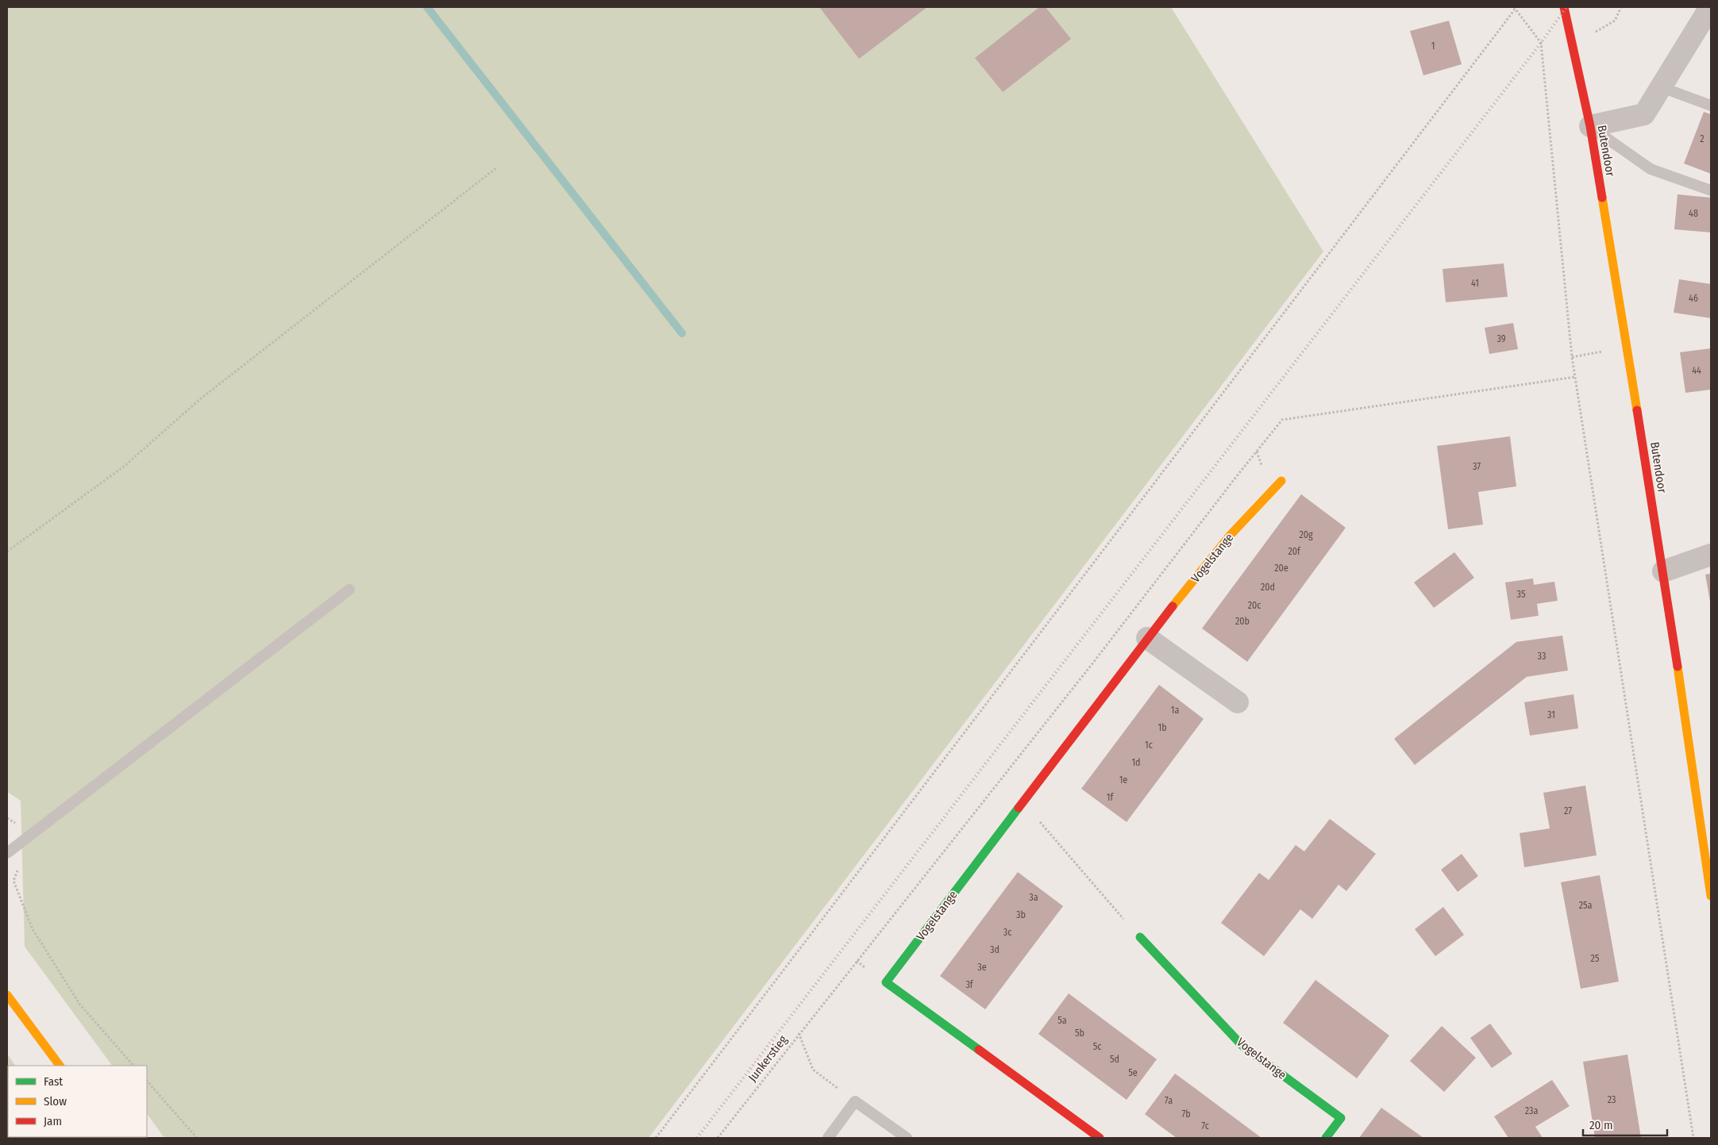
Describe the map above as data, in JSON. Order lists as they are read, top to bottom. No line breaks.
{"streets":{"street":["Butendoor","Vogelstange"],"path":["Junkerstieg"]},"house_numbers":["1","2","48","41","46","39","44","37","20g","20f","20e","20d","35","20c","20b","33","1a","31","1b","1c","1d","1e","1f","27","3a","25a","3b","3c","3d","25","3e","3f","5a","5b","5c","5d","5e","23","7a","23a","7b","7c"],"legend":["Fast","Slow","Jam"],"scale_bar":"20 m"}
